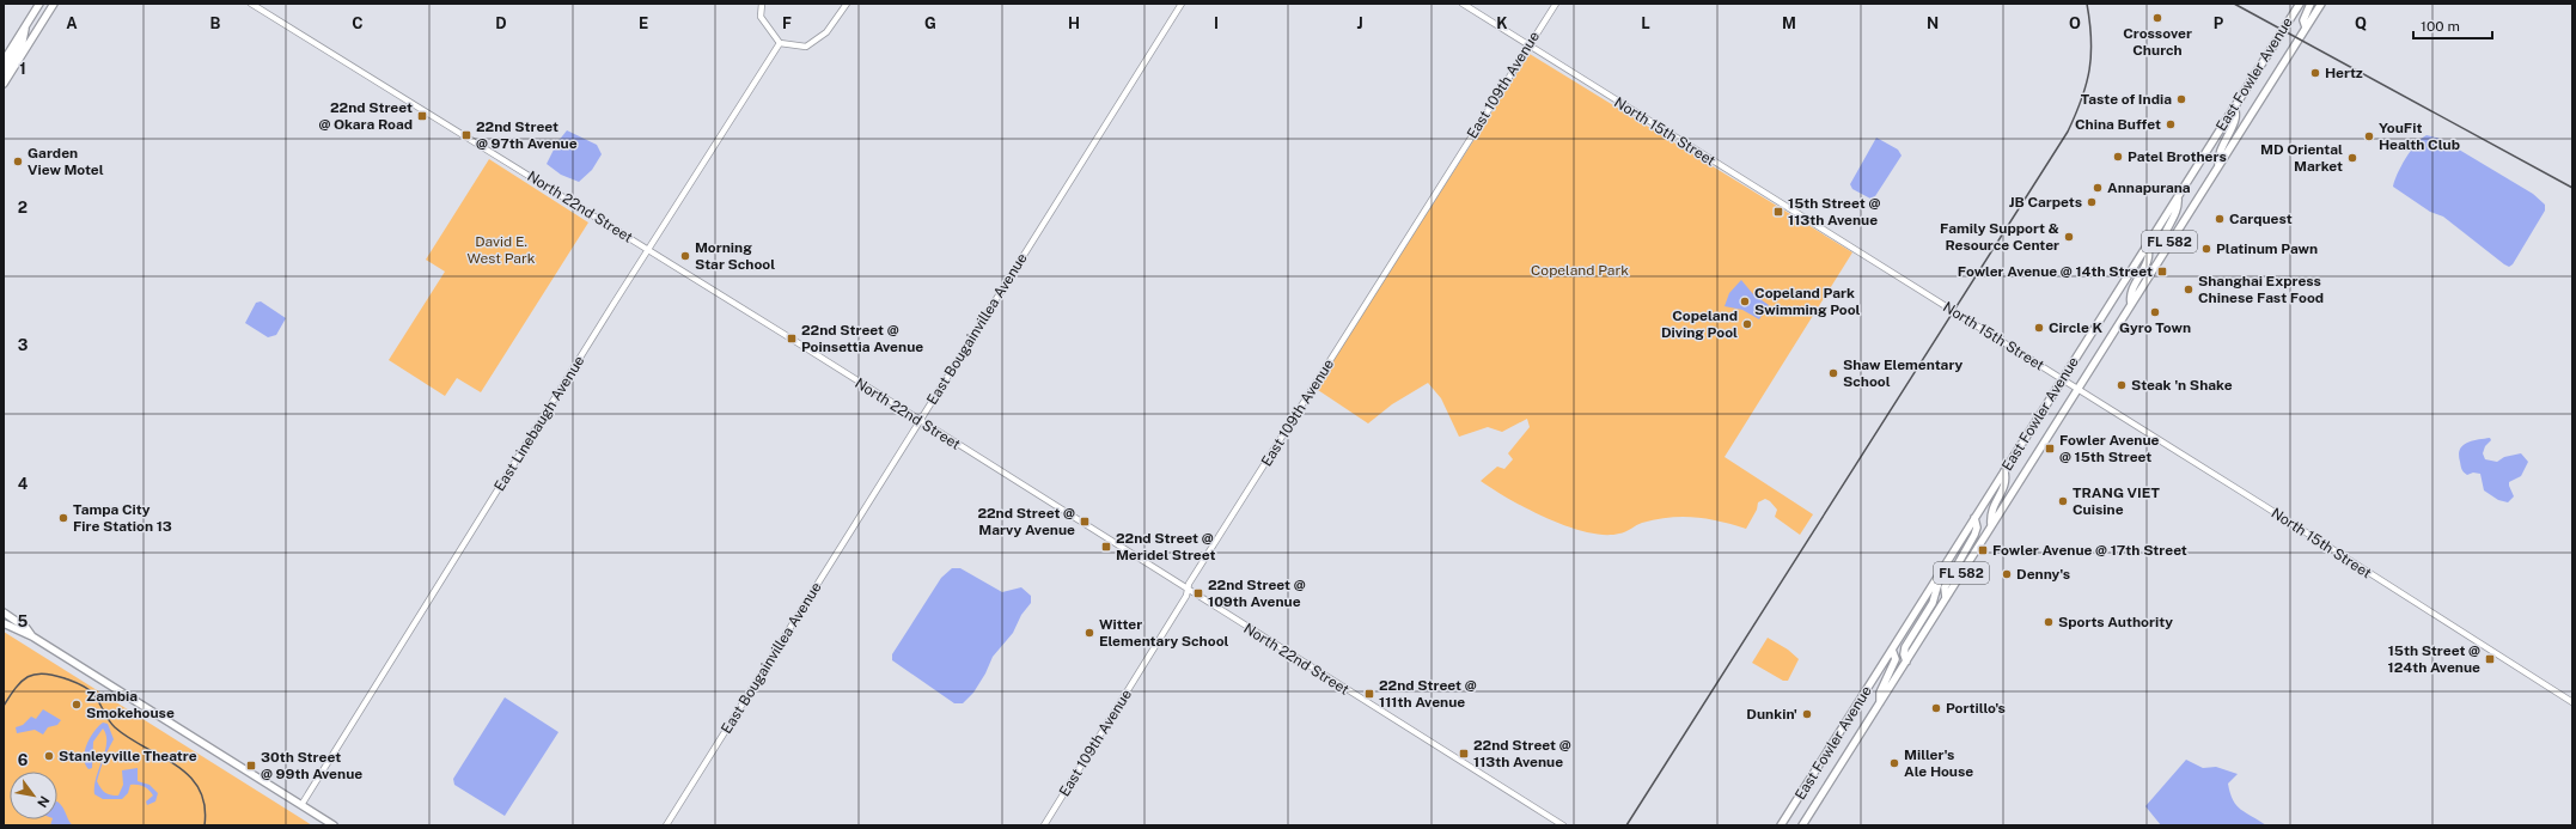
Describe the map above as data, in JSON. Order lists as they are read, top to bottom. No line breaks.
{"streets":{"main road":["East Fowler Avenue","FL 582"],"street":["East 109th Avenue","North 15th Street","North 22nd Street","East Bougainvillea Avenue","East Linebaugh Avenue"]},"crossings":[["East Fowler Avenue","North 15th Street"],["East 109th Avenue","North 15th Street"],["East 109th Avenue","North 22nd Street"],["North 22nd Street","East Bougainvillea Avenue"],["North 22nd Street","East Linebaugh Avenue"]],"parks":["David E. West Park","Copeland Park"],"places":{"other":["Crossover Church","Hertz","Taste of India","China Buffet","YouFit Health Club","Patel Brothers","MD Oriental Market","Garden View Motel","Annapurana","JB Carpets","Carquest","Family Support & Resource Center","Platinum Pawn","Morning Star School","Shanghai Express Chinese Fast Food","Copeland Park Swimming Pool","Gyro Town","Copeland Diving Pool","Circle K","Shaw Elementary School","Steak 'n Shake","TRANG VIET Cuisine","Tampa City Fire Station 13","Denny's","Sports Authority","Witter Elementary School","Zambia Smokehouse","Portillo's","Dunkin'","Stanleyville Theatre","Miller's Ale House"],"transit":["22nd Street @ Okara Road","22nd Street @ 97th Avenue","15th Street @ 113th Avenue","Fowler Avenue @ 14th Street","22nd Street @ Poinsettia Avenue","Fowler Avenue @ 15th Street","22nd Street @ Marvy Avenue","22nd Street @ Meridel Street","Fowler Avenue @ 17th Street","22nd Street @ 109th Avenue","15th Street @ 124th Avenue","22nd Street @ 111th Avenue","22nd Street @ 113th Avenue","30th Street @ 99th Avenue"]},"scale_bar":"100 m","north":"bottom right","grid":{"columns":["A","B","C","D","E","F","G","H","I","J","K","L","M","N","O","P","Q"],"rows":["1","2","3","4","5","6"]}}
